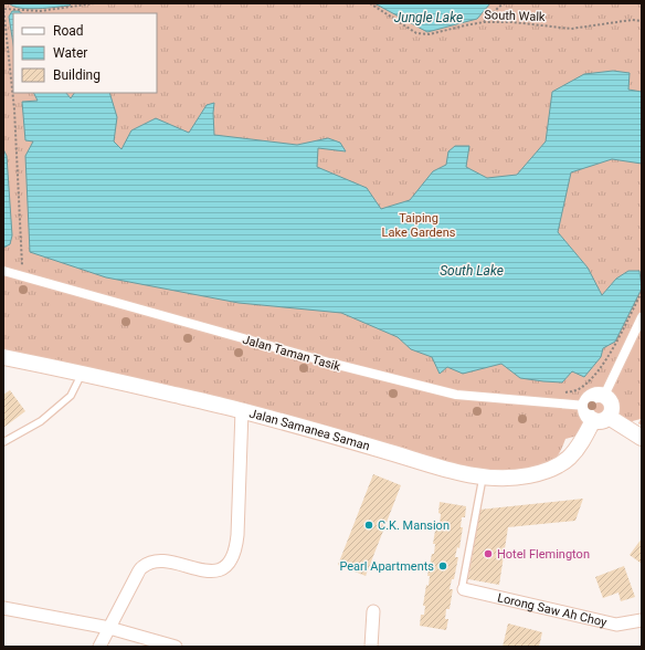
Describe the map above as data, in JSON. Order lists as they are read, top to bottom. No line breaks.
{"streets":{"street":["Jalan Taman Tasik","Jalan Samanea Saman","Lorong Saw Ah Choy"],"path":["South Walk"]},"crossings":[["Jalan Taman Tasik","Jalan Samanea Saman"]],"water":["Jungle Lake","South Lake"],"parks":["Taiping Lake Gardens"],"places":["C.K. Mansion","Hotel Flemington","Pearl Apartments"],"legend":["Road","Water","Building"]}
